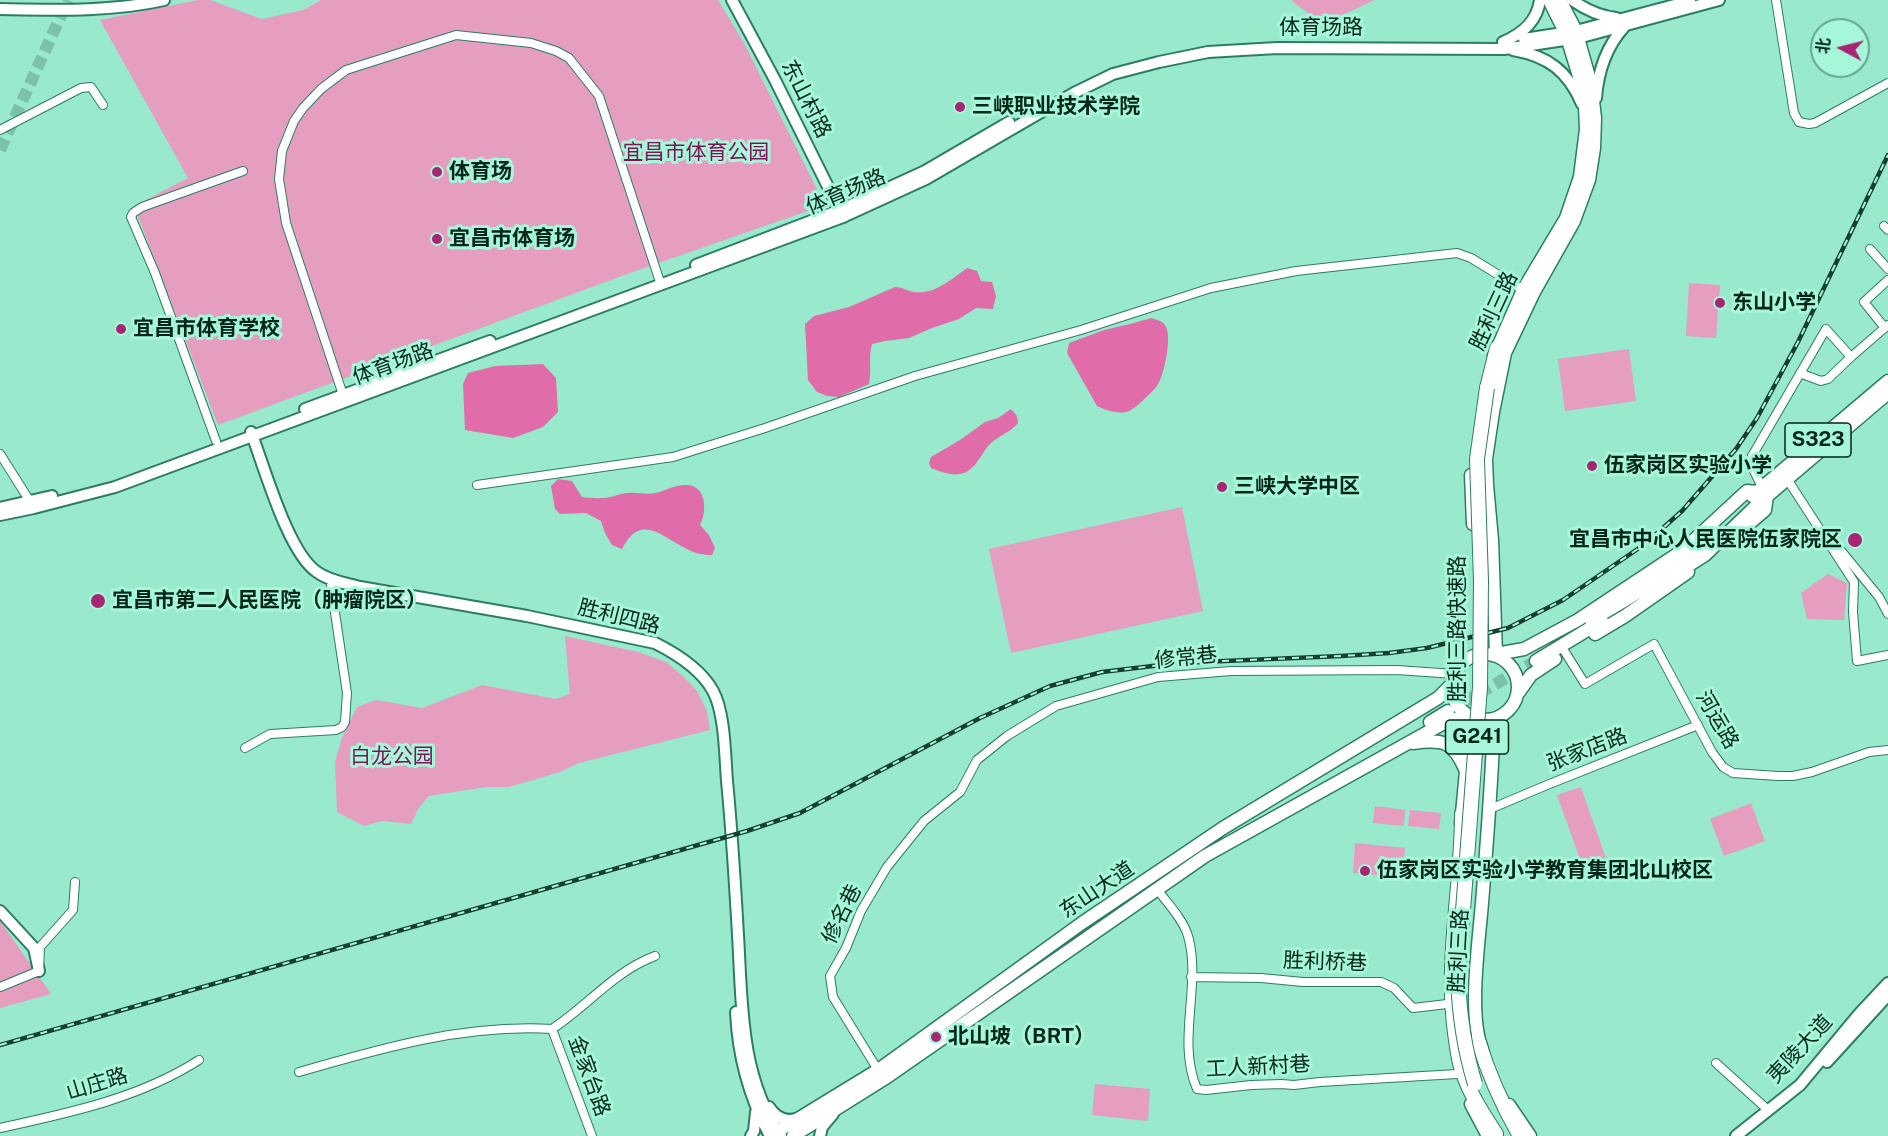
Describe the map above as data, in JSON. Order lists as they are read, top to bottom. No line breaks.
{"streets":{"highway":["胜利三路快速路","G241"],"main road":["体育场路","东山村路","胜利三路","S323","胜利四路","东山大道","夷陵大道"],"street":["修常巷","河运路","张家店路","修名巷","胜利桥巷","工人新村巷","金家台路","山庄路"]},"crossings":[["体育场路","东山村路"],["体育场路","胜利三路"],["体育场路","胜利四路"],["胜利三路","胜利三路快速路"],["胜利三路","修常巷"],["胜利三路","张家店路"],["胜利三路","东山大道"],["胜利三路","胜利桥巷"],["胜利三路","工人新村巷"],["胜利四路","东山大道"],["修常巷","东山大道"],["修常巷","修名巷"],["河运路","张家店路"],["东山大道","修名巷"],["东山大道","工人新村巷"],["胜利桥巷","工人新村巷"]],"parks":["宜昌市体育公园","白龙公园"],"places":["三峡职业技术学院","体育场","宜昌市体育场","东山小学","宜昌市体育学校","伍家岗区实验小学","三峡大学中区","宜昌市中心人民医院伍家院区","宜昌市第二人民医院（肿瘤院区）","伍家岗区实验小学教育集团北山校区","北山坡（BRT）"],"north":"left"}
